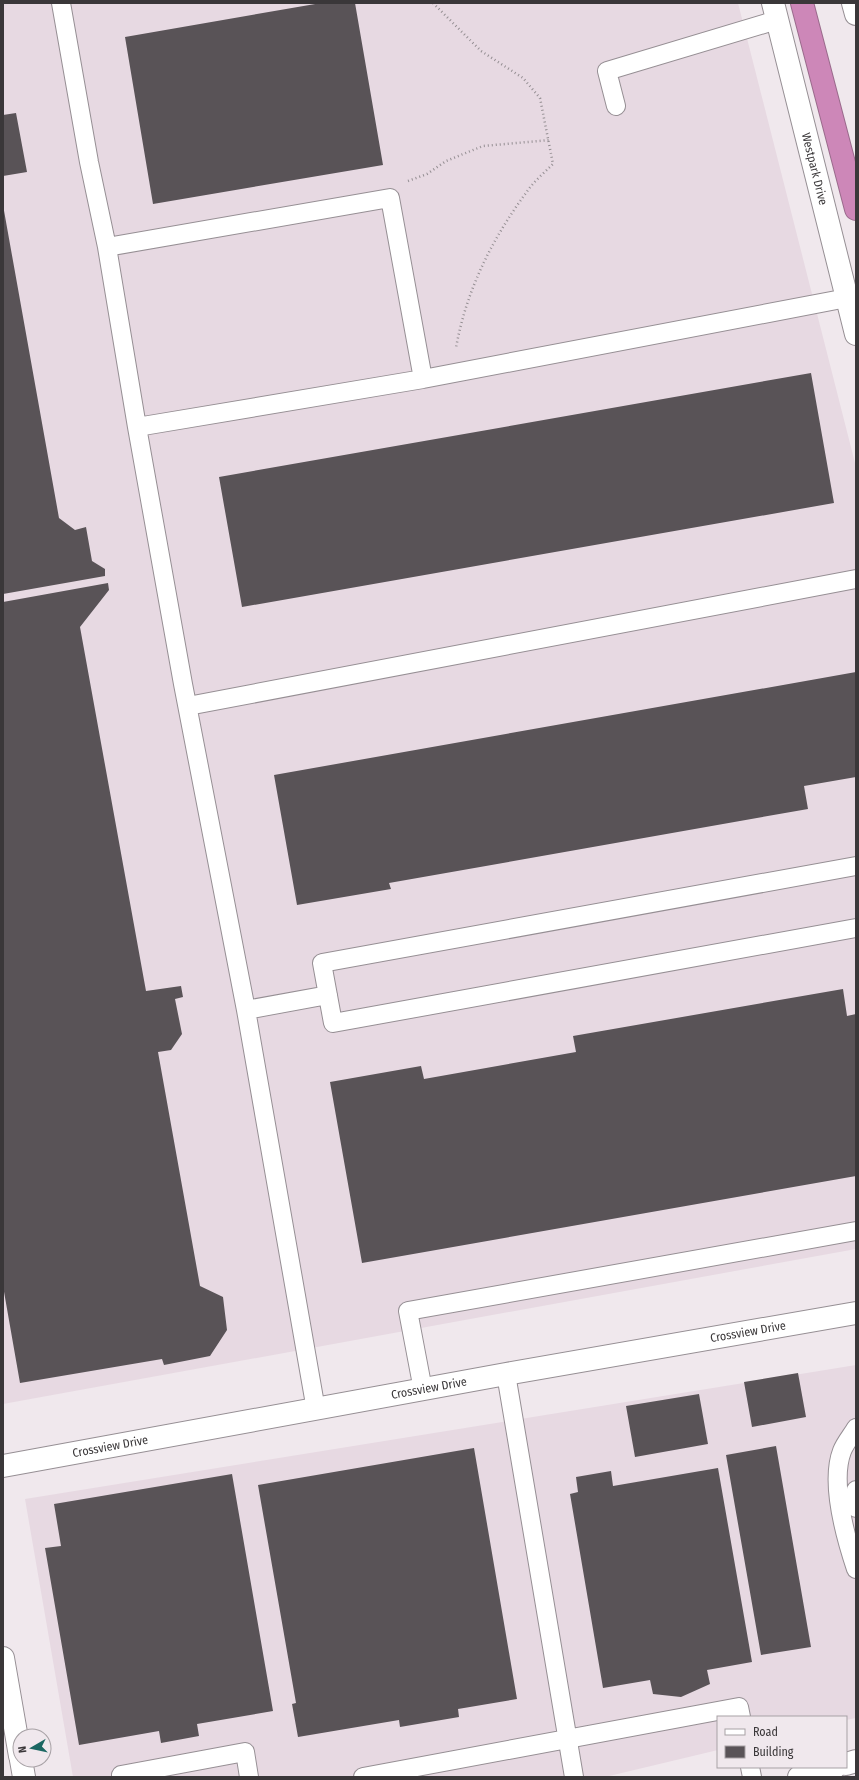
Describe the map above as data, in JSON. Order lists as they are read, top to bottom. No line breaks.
{"streets":{"street":["Westpark Drive","Crossview Drive"]},"legend":["Road","Building"],"north":"left"}
